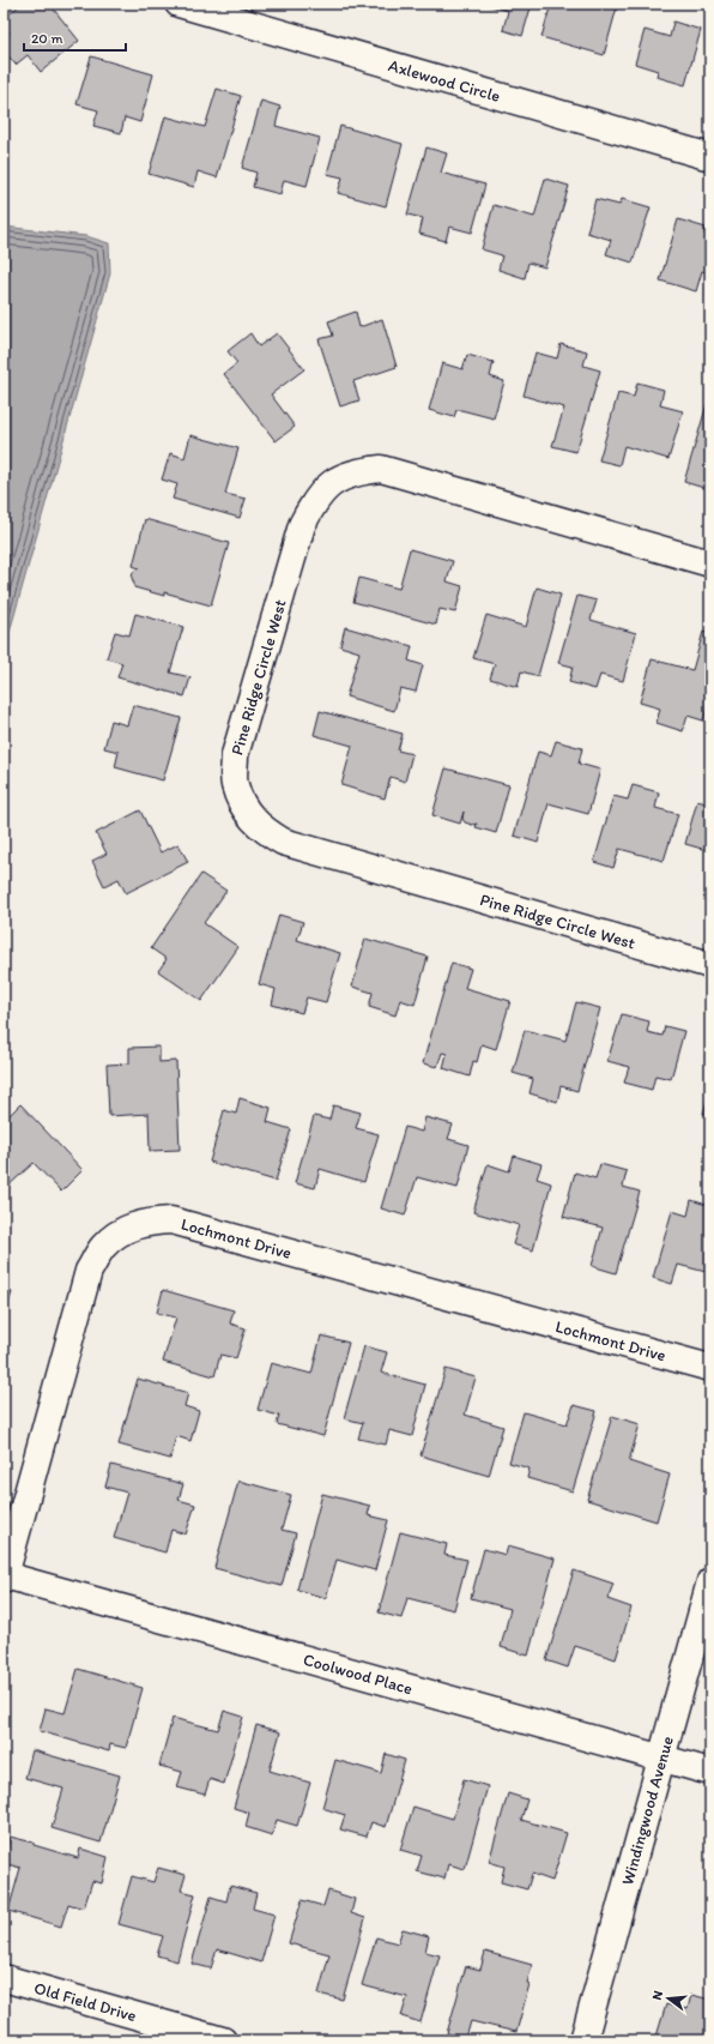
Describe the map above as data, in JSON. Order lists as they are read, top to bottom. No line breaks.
{"streets":{"street":["Axlewood Circle","Pine Ridge Circle West","Lochmont Drive","Coolwood Place","Windingwood Avenue","Old Field Drive"]},"crossings":[["Lochmont Drive","Coolwood Place"],["Coolwood Place","Windingwood Avenue"]],"scale_bar":"20 m","north":"left"}
